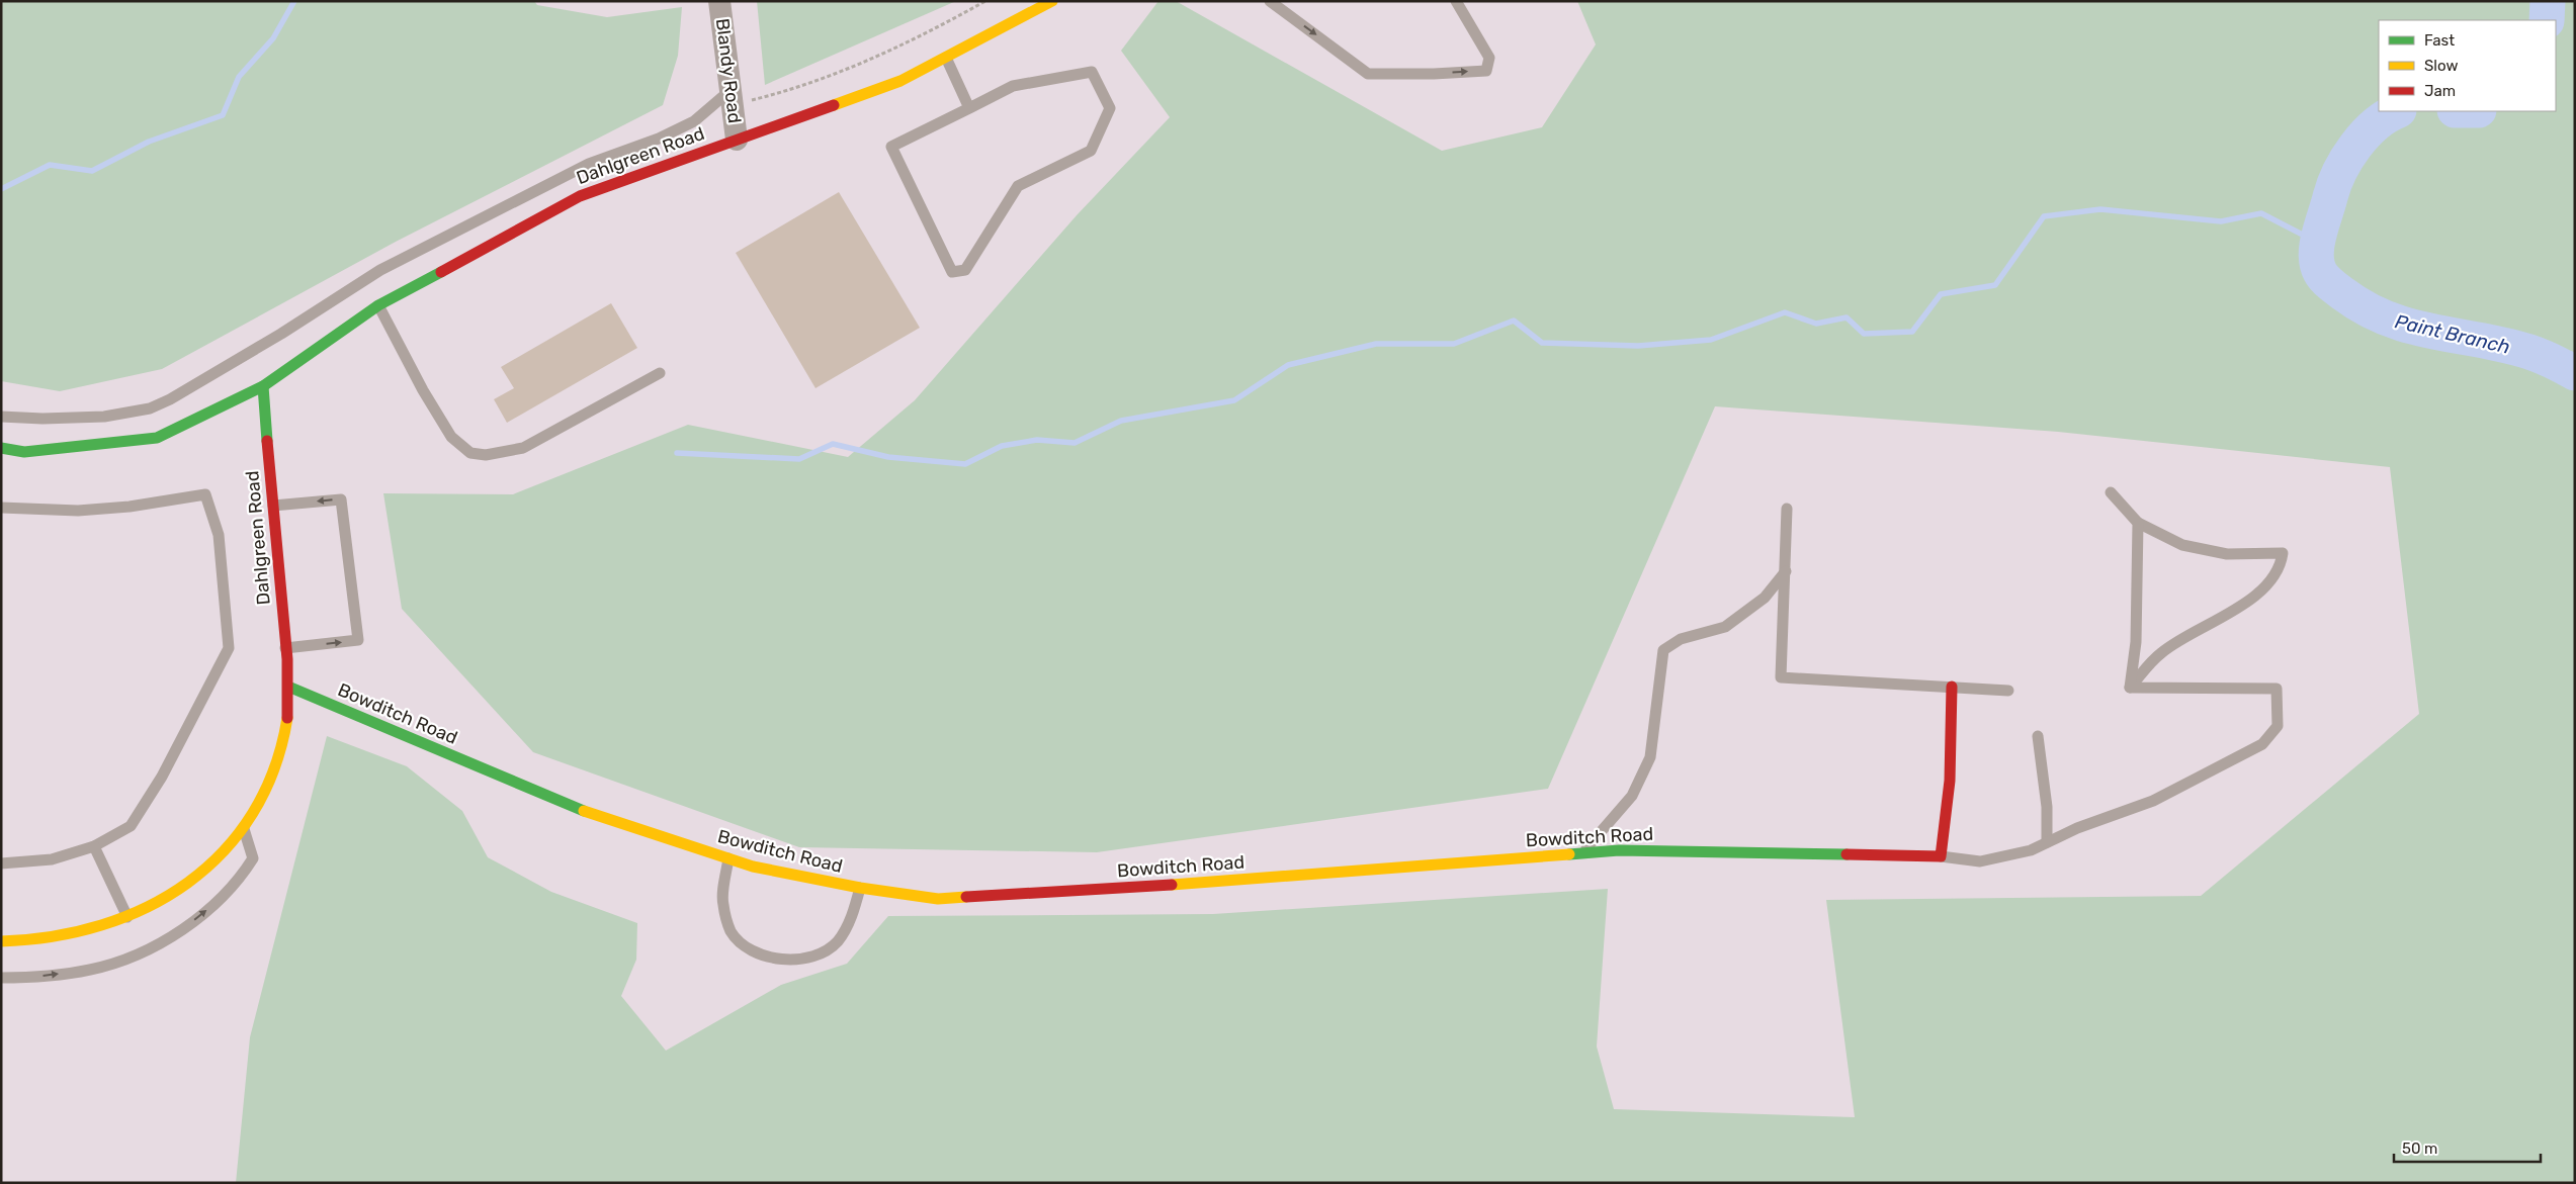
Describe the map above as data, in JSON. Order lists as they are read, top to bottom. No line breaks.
{"streets":{"street":["Blandy Road","Dahlgreen Road","Bowditch Road"]},"crossings":[["Blandy Road","Dahlgreen Road"],["Dahlgreen Road","Bowditch Road"]],"water":["Paint Branch"],"legend":["Fast","Slow","Jam"],"scale_bar":"50 m"}
